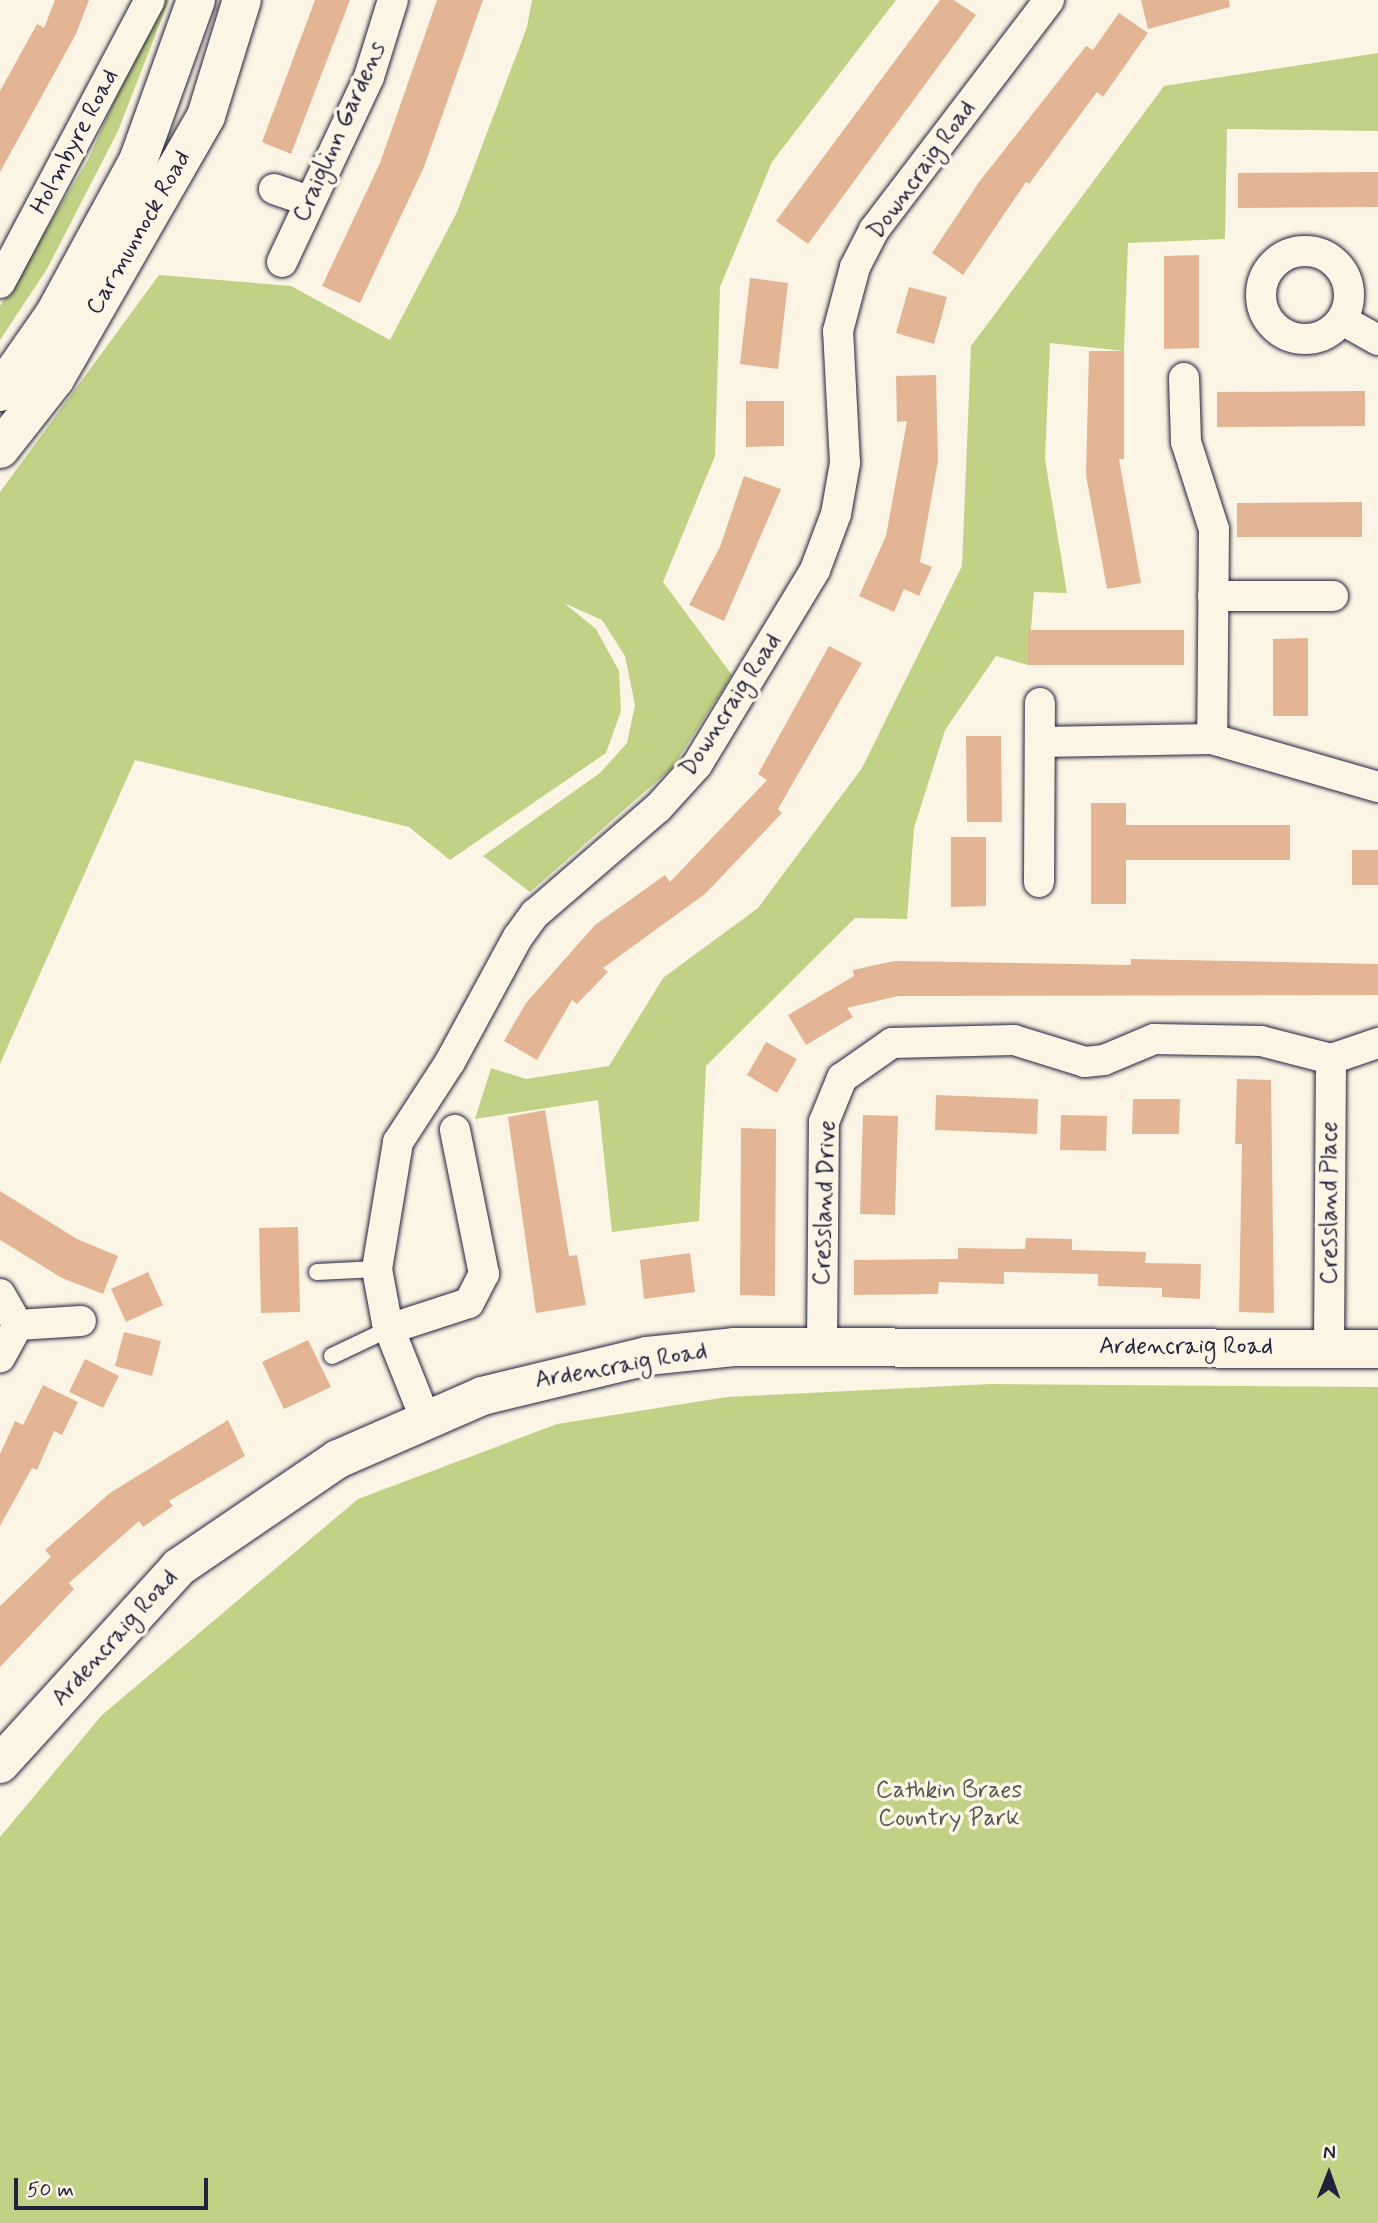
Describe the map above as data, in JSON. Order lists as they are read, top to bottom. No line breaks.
{"streets":{"street":["Craiglinn Gardens","Holmbyre Road","Downcraig Road","Carmunnock Road","Cressland Drive","Cressland Place","Ardencraig Road"]},"crossings":[["Downcraig Road","Ardencraig Road"],["Cressland Drive","Cressland Place"],["Cressland Drive","Ardencraig Road"],["Cressland Place","Ardencraig Road"]],"parks":["Cathkin Braes Country Park"],"scale_bar":"50 m","north":"top"}
